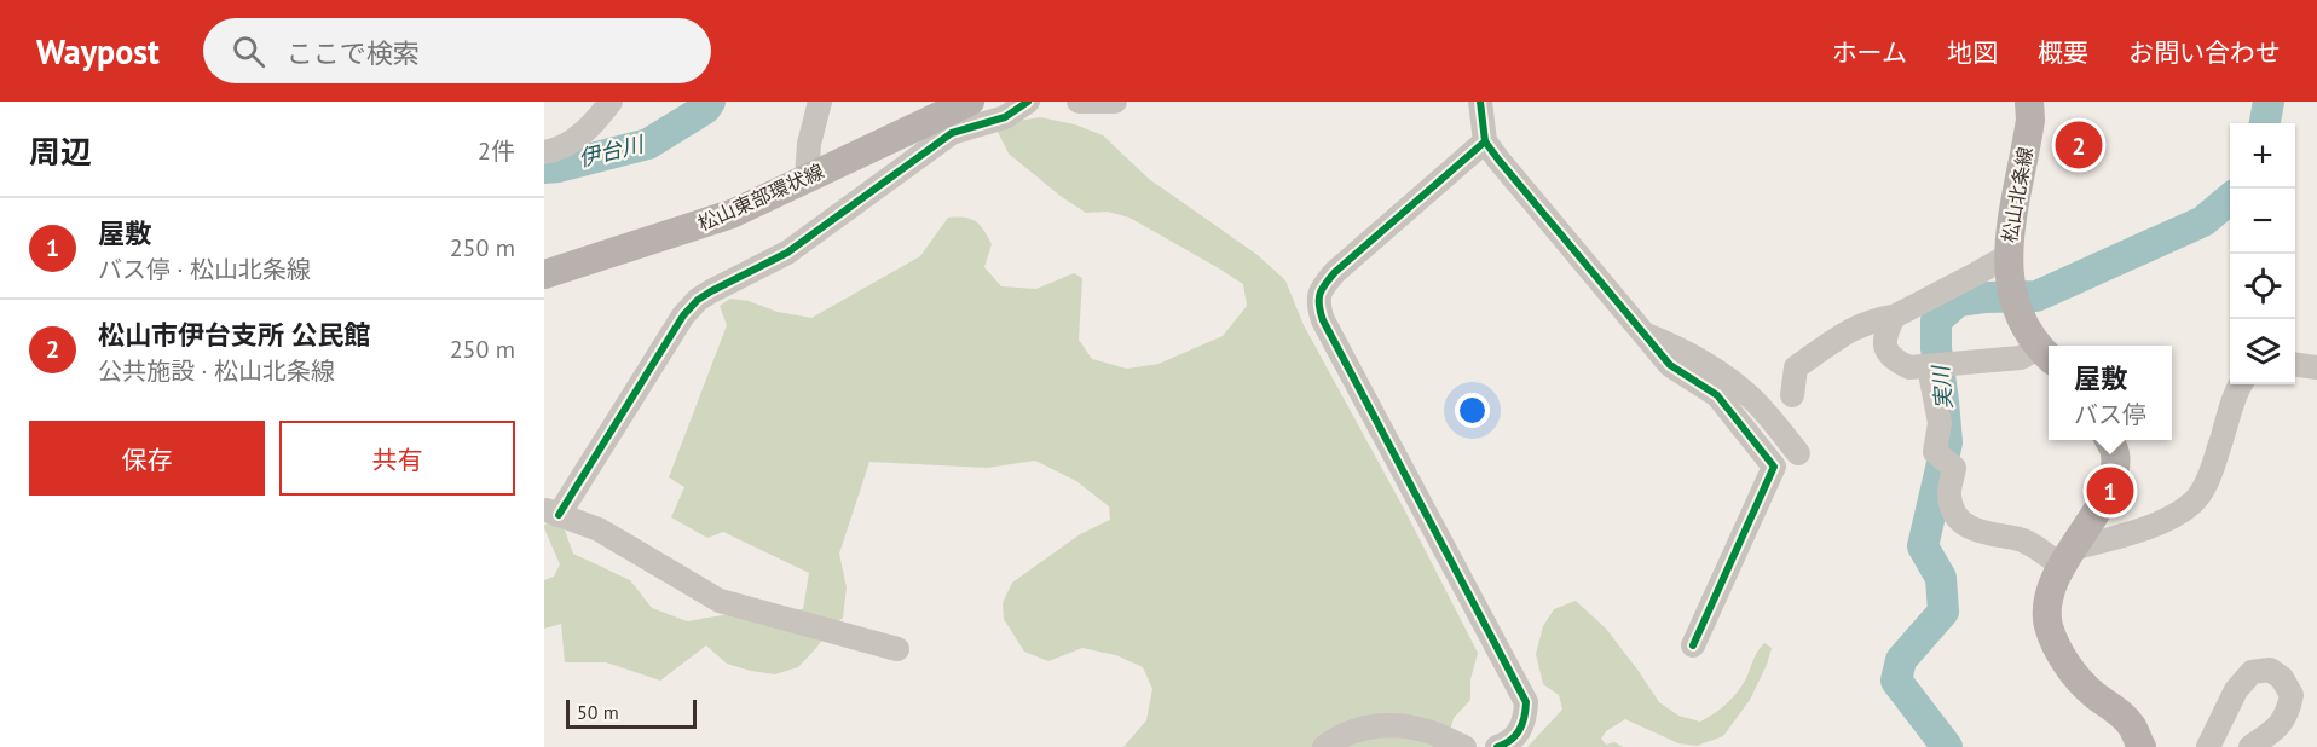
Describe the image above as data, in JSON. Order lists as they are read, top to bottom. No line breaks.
{"streets":{"main road":["松山北条線","松山東部環状線"]},"water":["伊台川","実川"],"scale_bar":"50 m","page":{"header":"Waypost","search":"ここで検索","nav":["ホーム","地図","概要","お問い合わせ"],"heading":["周辺","2件"],"pins":["2","1"],"map_buttons":["+","−"],"list":[{"mark":"1","name":"屋敷","note":"バス停 · 松山北条線","value":"250 m"},{"mark":"2","name":"松山市伊台支所 公民館","note":"公共施設 · 松山北条線","value":"250 m"}],"popup":["屋敷","バス停"],"buttons":["保存","共有"],"scale":"50 m"}}
